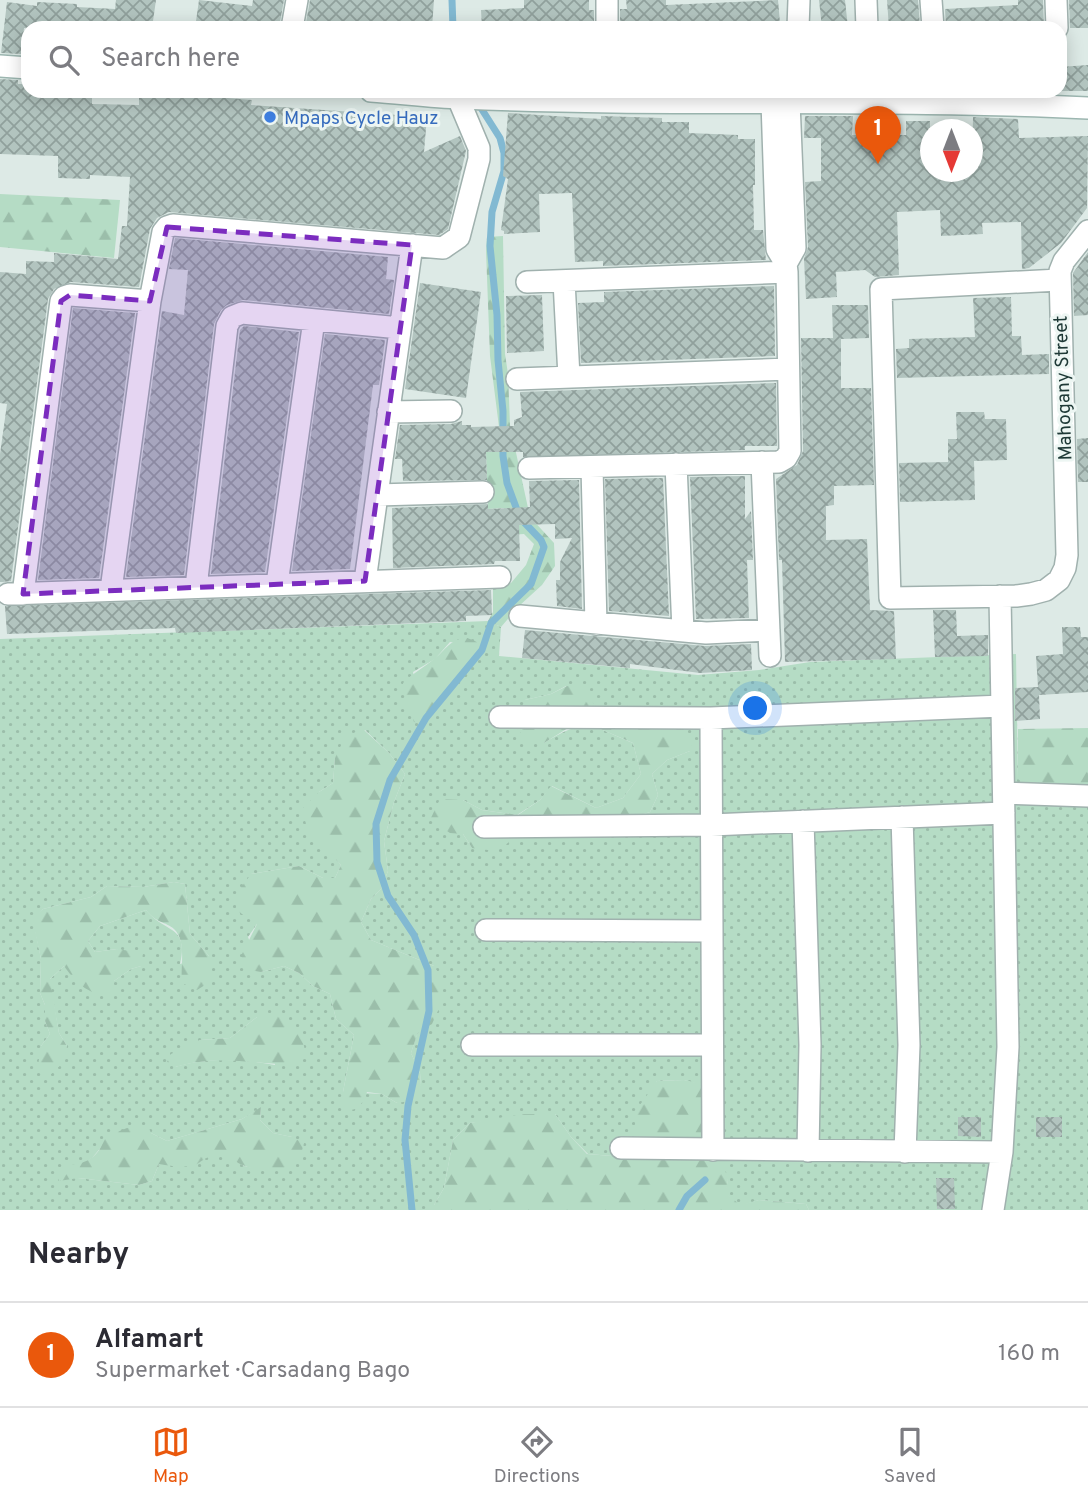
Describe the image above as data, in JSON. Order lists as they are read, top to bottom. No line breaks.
{"streets":{"street":["Mahogany Street"]},"places":["Mpaps Cycle Hauz"],"north":"bottom","page":{"search":"Search here","pins":"1","heading":"Nearby","list":[{"mark":"1","name":"Alfamart","note":"Supermarket · Carsadang Bago","value":"160 m"}],"nav":["Map","Directions","Saved"]}}
